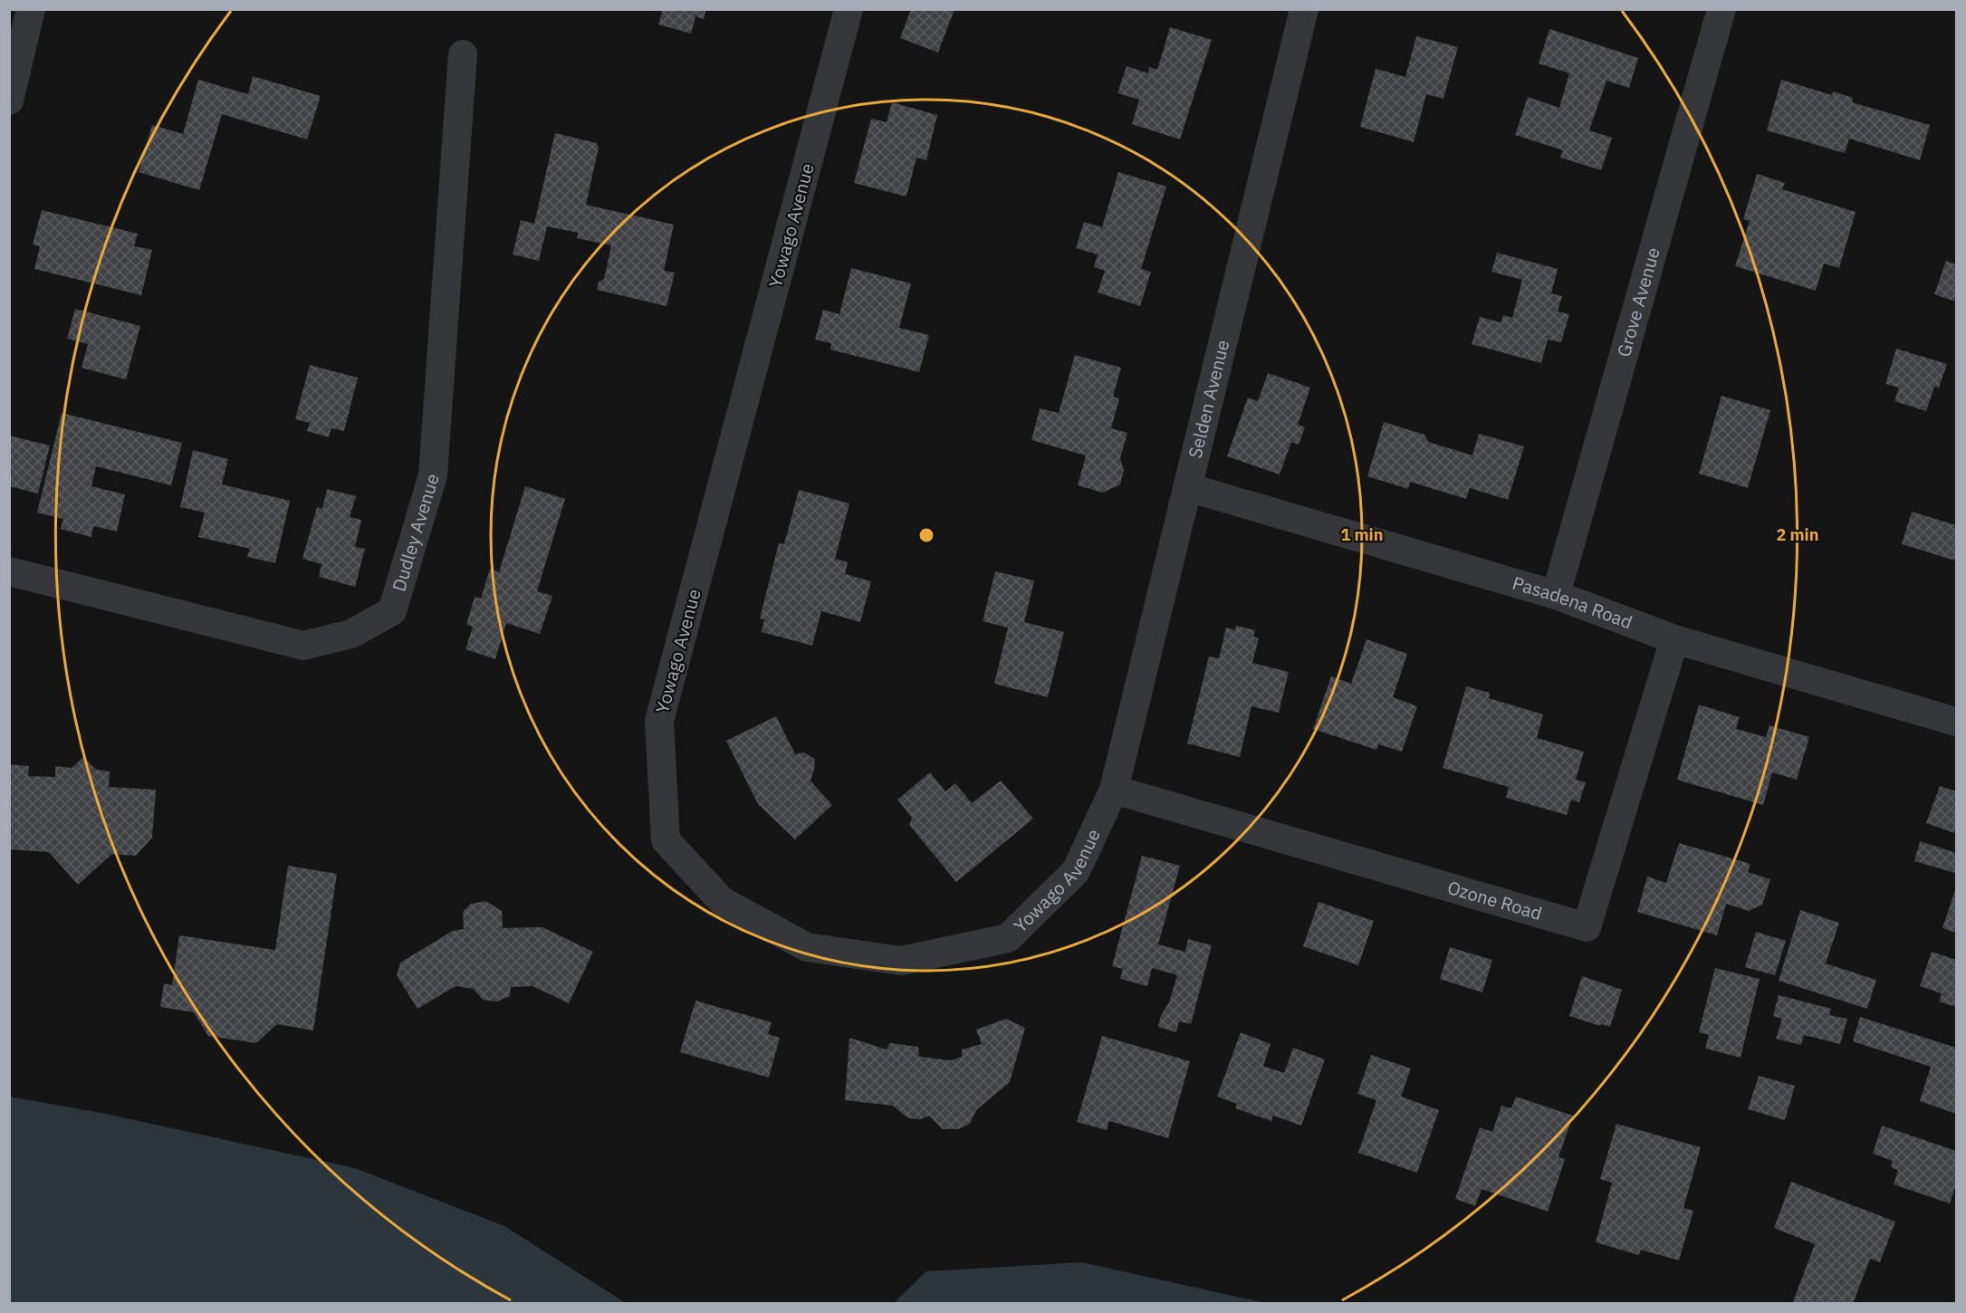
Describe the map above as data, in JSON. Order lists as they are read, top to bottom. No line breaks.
{"streets":{"street":["Yowago Avenue","Grove Avenue","Selden Avenue","Dudley Avenue","Pasadena Road","Ozone Road"]},"crossings":[["Yowago Avenue","Selden Avenue"],["Yowago Avenue","Ozone Road"],["Grove Avenue","Pasadena Road"],["Selden Avenue","Pasadena Road"],["Selden Avenue","Ozone Road"],["Pasadena Road","Ozone Road"]],"rings":["1 min","2 min"]}
